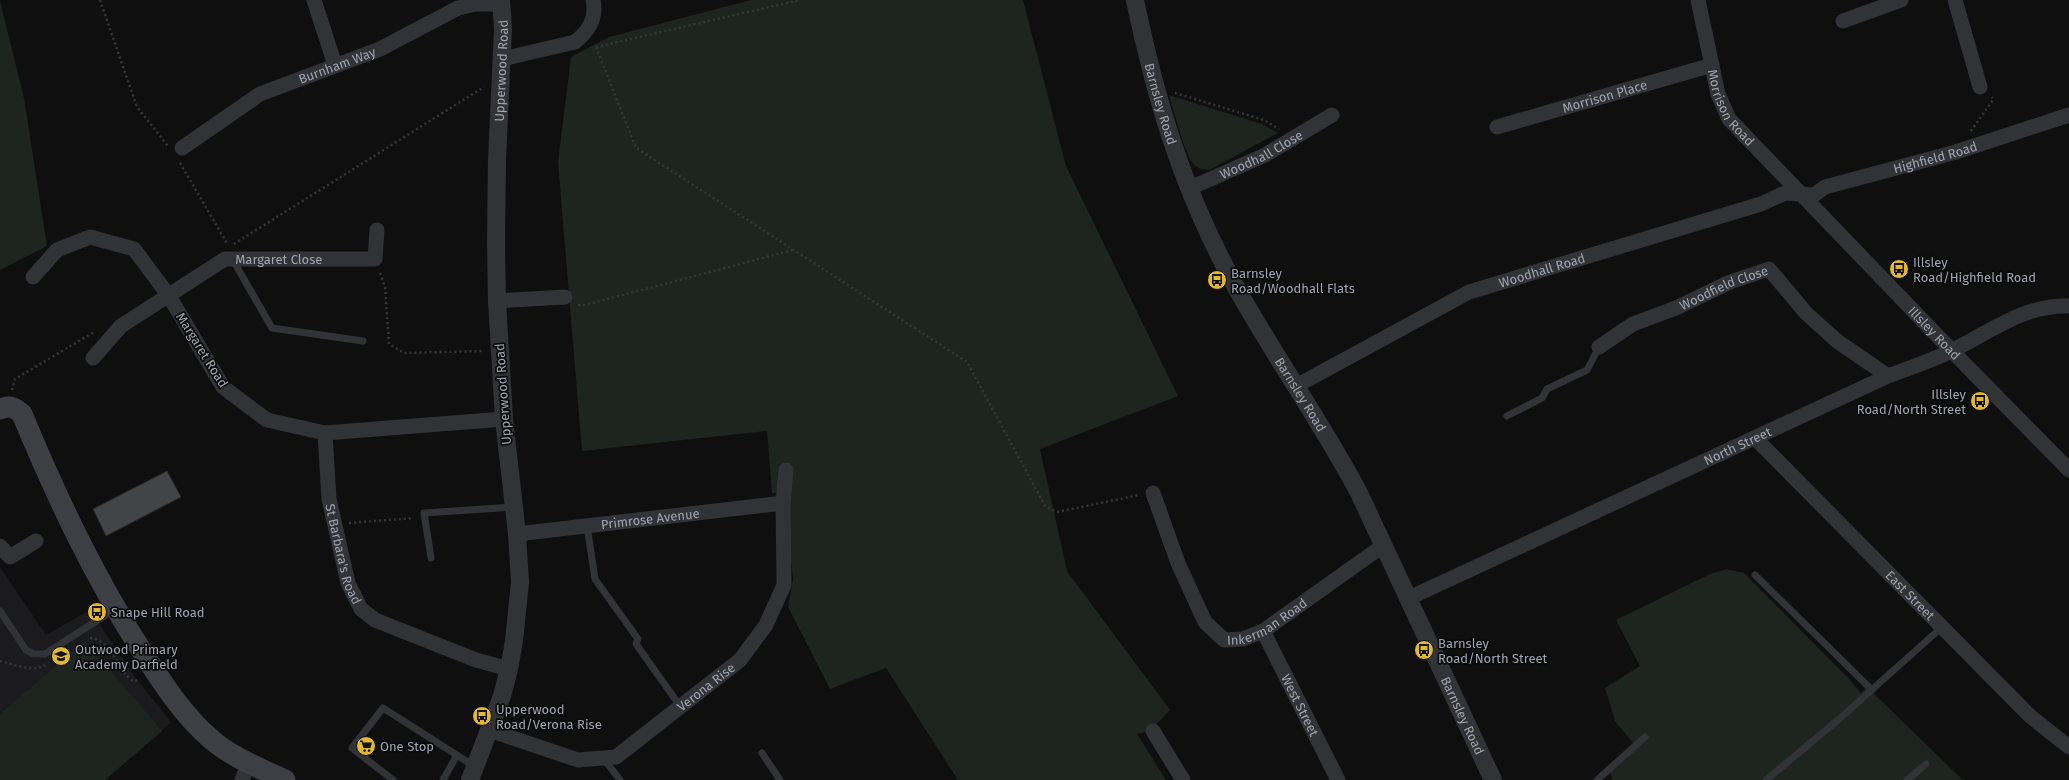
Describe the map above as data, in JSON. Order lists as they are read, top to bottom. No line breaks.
{"streets":{"street":["Burnham Way","Upperwood Road","Morrison Place","Barnsley Road","Morrison Road","Woodhall Close","Highfield Road","Margaret Close","Woodhall Road","Woodfield Close","Illsley Road","Margaret Road","North Street","Primrose Avenue","St Barbara's Road","East Street","Inkerman Road","Verona Rise","West Street"]},"crossings":[["Burnham Way","Upperwood Road"],["Upperwood Road","Margaret Road"],["Upperwood Road","Primrose Avenue"],["Upperwood Road","St Barbara's Road"],["Upperwood Road","Verona Rise"],["Morrison Place","Morrison Road"],["Barnsley Road","Woodhall Close"],["Barnsley Road","Woodhall Road"],["Barnsley Road","North Street"],["Barnsley Road","Inkerman Road"],["Morrison Road","Highfield Road"],["Morrison Road","Woodhall Road"],["Morrison Road","Illsley Road"],["Highfield Road","Woodhall Road"],["Highfield Road","Illsley Road"],["Margaret Close","Margaret Road"],["Woodhall Road","Illsley Road"],["Woodfield Close","North Street"],["Illsley Road","North Street"],["Margaret Road","St Barbara's Road"],["North Street","East Street"],["Primrose Avenue","Verona Rise"],["Inkerman Road","West Street"]],"places":{"bus stop":["Illsley Road/Highfield Road","Barnsley Road/Woodhall Flats","Illsley Road/North Street","Snape Hill Road","Barnsley Road/North Street","Upperwood Road/Verona Rise"],"school or university":["Outwood Primary Academy Darfield"],"supermarket":["One Stop"]}}
